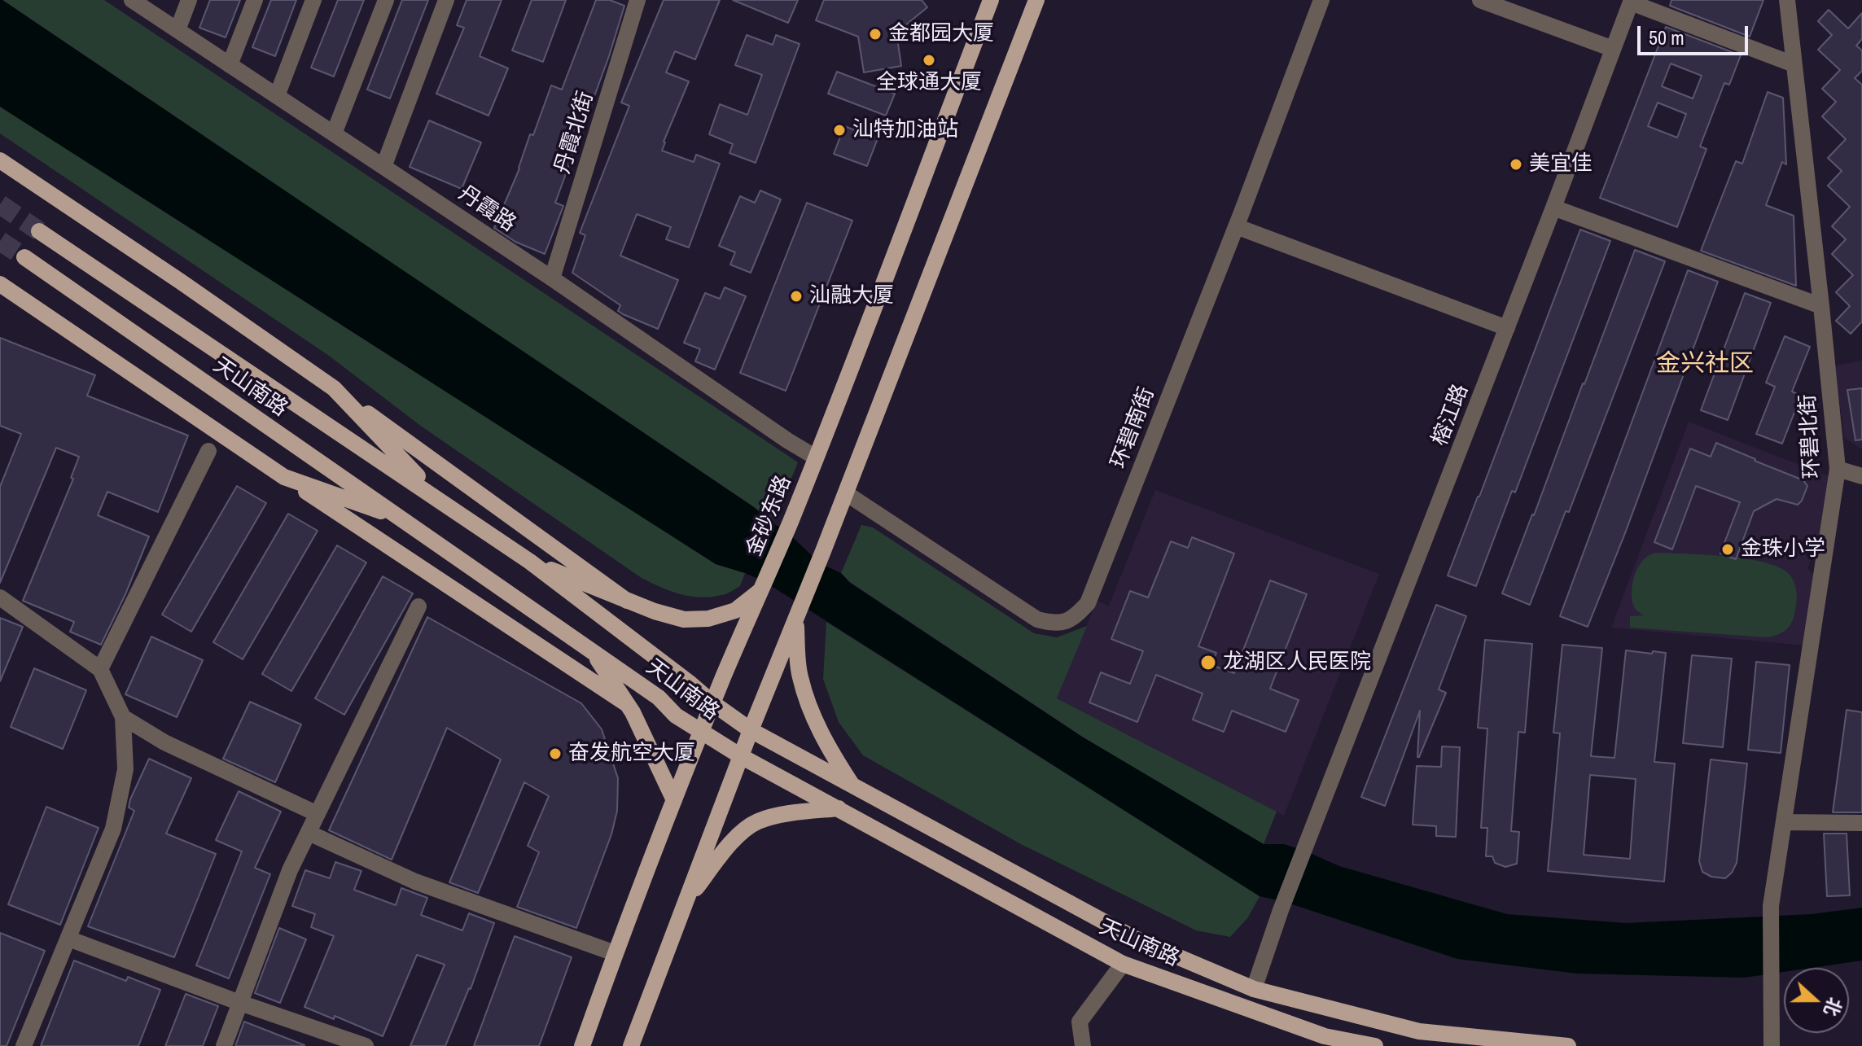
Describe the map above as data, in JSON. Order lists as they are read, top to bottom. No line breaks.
{"streets":{"main road":["天山南路","金砂东路"],"street":["丹霞北街","丹霞路","榕江路","环碧南街","环碧北街"]},"crossings":[["丹霞北街","丹霞路"],["丹霞路","金砂东路"],["天山南路","榕江路"],["天山南路","金砂东路"]],"districts":["金兴社区"],"places":["金都园大厦","全球通大厦","汕特加油站","美宜佳","汕融大厦","金珠小学","龙湖区人民医院","奋发航空大厦"],"scale_bar":"50 m","north":"right"}
